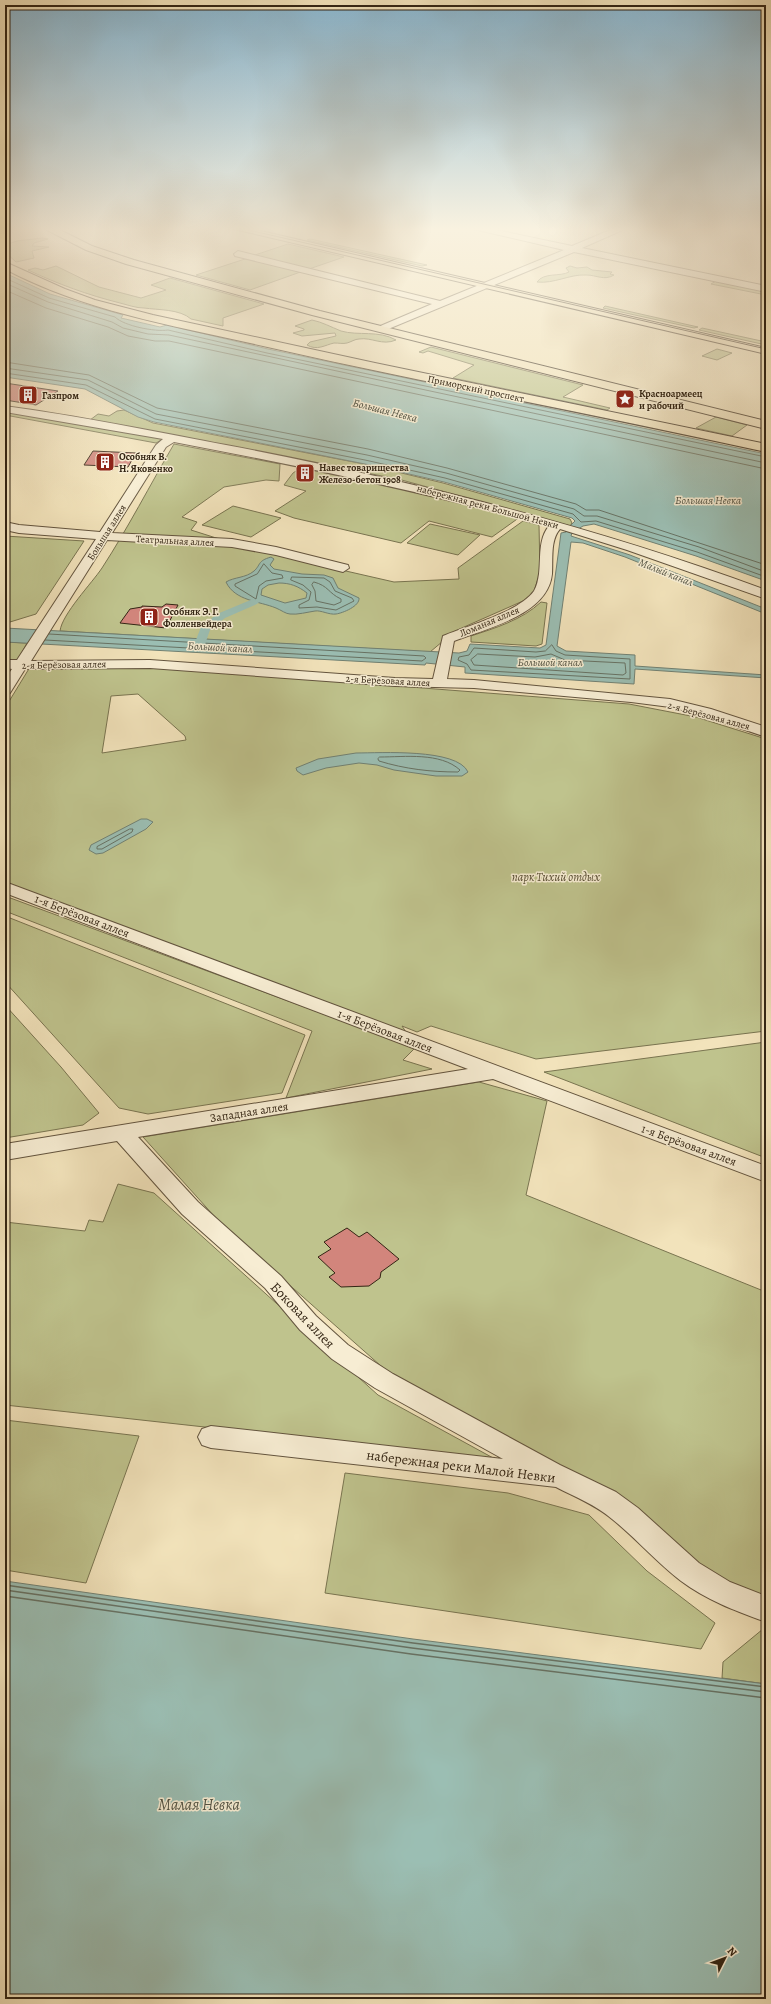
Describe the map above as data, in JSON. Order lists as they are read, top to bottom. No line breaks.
{"streets":{"main road":["Приморский проспект"],"street":["набережная реки Большой Невки","Большая аллея","Театральная аллея","Ломаная аллея","2-я Берёзовая аллея","1-я Берёзовая аллея","Западная аллея","Боковая аллея","набережная реки Малой Невки"]},"crossings":[["набережная реки Большой Невки","Большая аллея"],["набережная реки Большой Невки","Ломаная аллея"],["Большая аллея","Театральная аллея"],["Большая аллея","2-я Берёзовая аллея"],["Ломаная аллея","2-я Берёзовая аллея"],["1-я Берёзовая аллея","Западная аллея"],["Западная аллея","Боковая аллея"],["Боковая аллея","набережная реки Малой Невки"]],"water":["Большая Невка","Малый канал","Большой канал","Малая Невка"],"parks":["парк Тихий отдых"],"places":{"building":["Газпром","Особняк В. Н. Яковенко","Навес товарищества Железо-бетон 1908","Особняк Э. Г. Фолленвейдера"],"place":["Красноармеец и рабочий"]},"north":"top right"}
